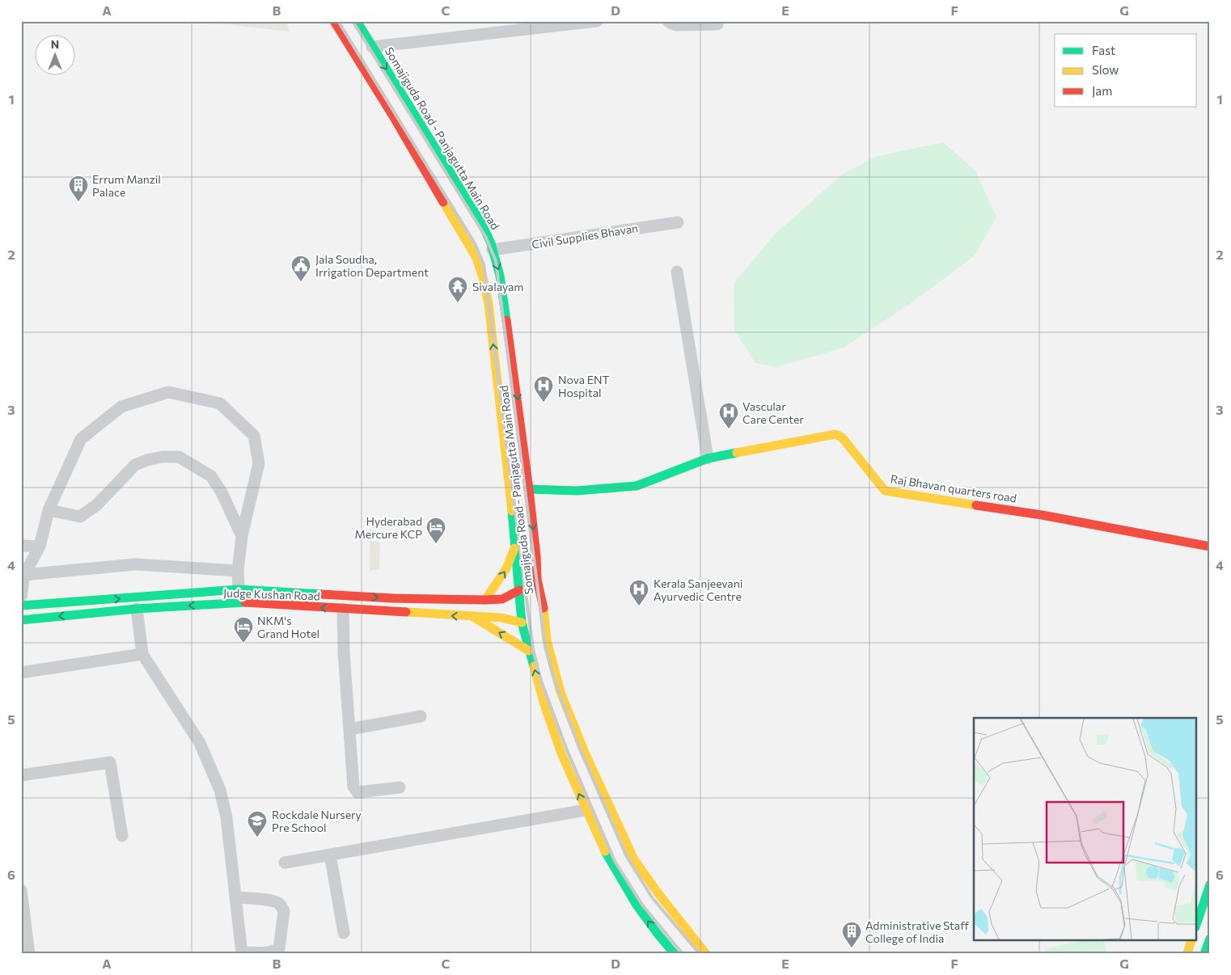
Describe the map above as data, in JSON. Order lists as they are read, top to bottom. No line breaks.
{"streets":{"main road":["Somajiguda Road - Panjagutta Main Road","Raj Bhavan quarters road","Judge Kushan Road"],"street":["Civil Supplies Bhavan"]},"crossings":[["Somajiguda Road - Panjagutta Main Road","Civil Supplies Bhavan"],["Somajiguda Road - Panjagutta Main Road","Raj Bhavan quarters road"],["Somajiguda Road - Panjagutta Main Road","Judge Kushan Road"]],"places":{"building":["Errum Manzil Palace","Administrative Staff College of India"],"public building":["Jala Soudha, Irrigation Department"],"temple":["Sivalayam"],"hospital":["Nova ENT Hospital","Vascular Care Center","Kerala Sanjeevani Ayurvedic Centre"],"hotel":["Hyderabad Mercure KCP","NKM's Grand Hotel"],"school or university":["Rockdale Nursery Pre School"]},"legend":["Fast","Slow","Jam"],"north":"top","grid":{"columns":["A","B","C","D","E","F","G"],"rows":["1","2","3","4","5","6"]}}
